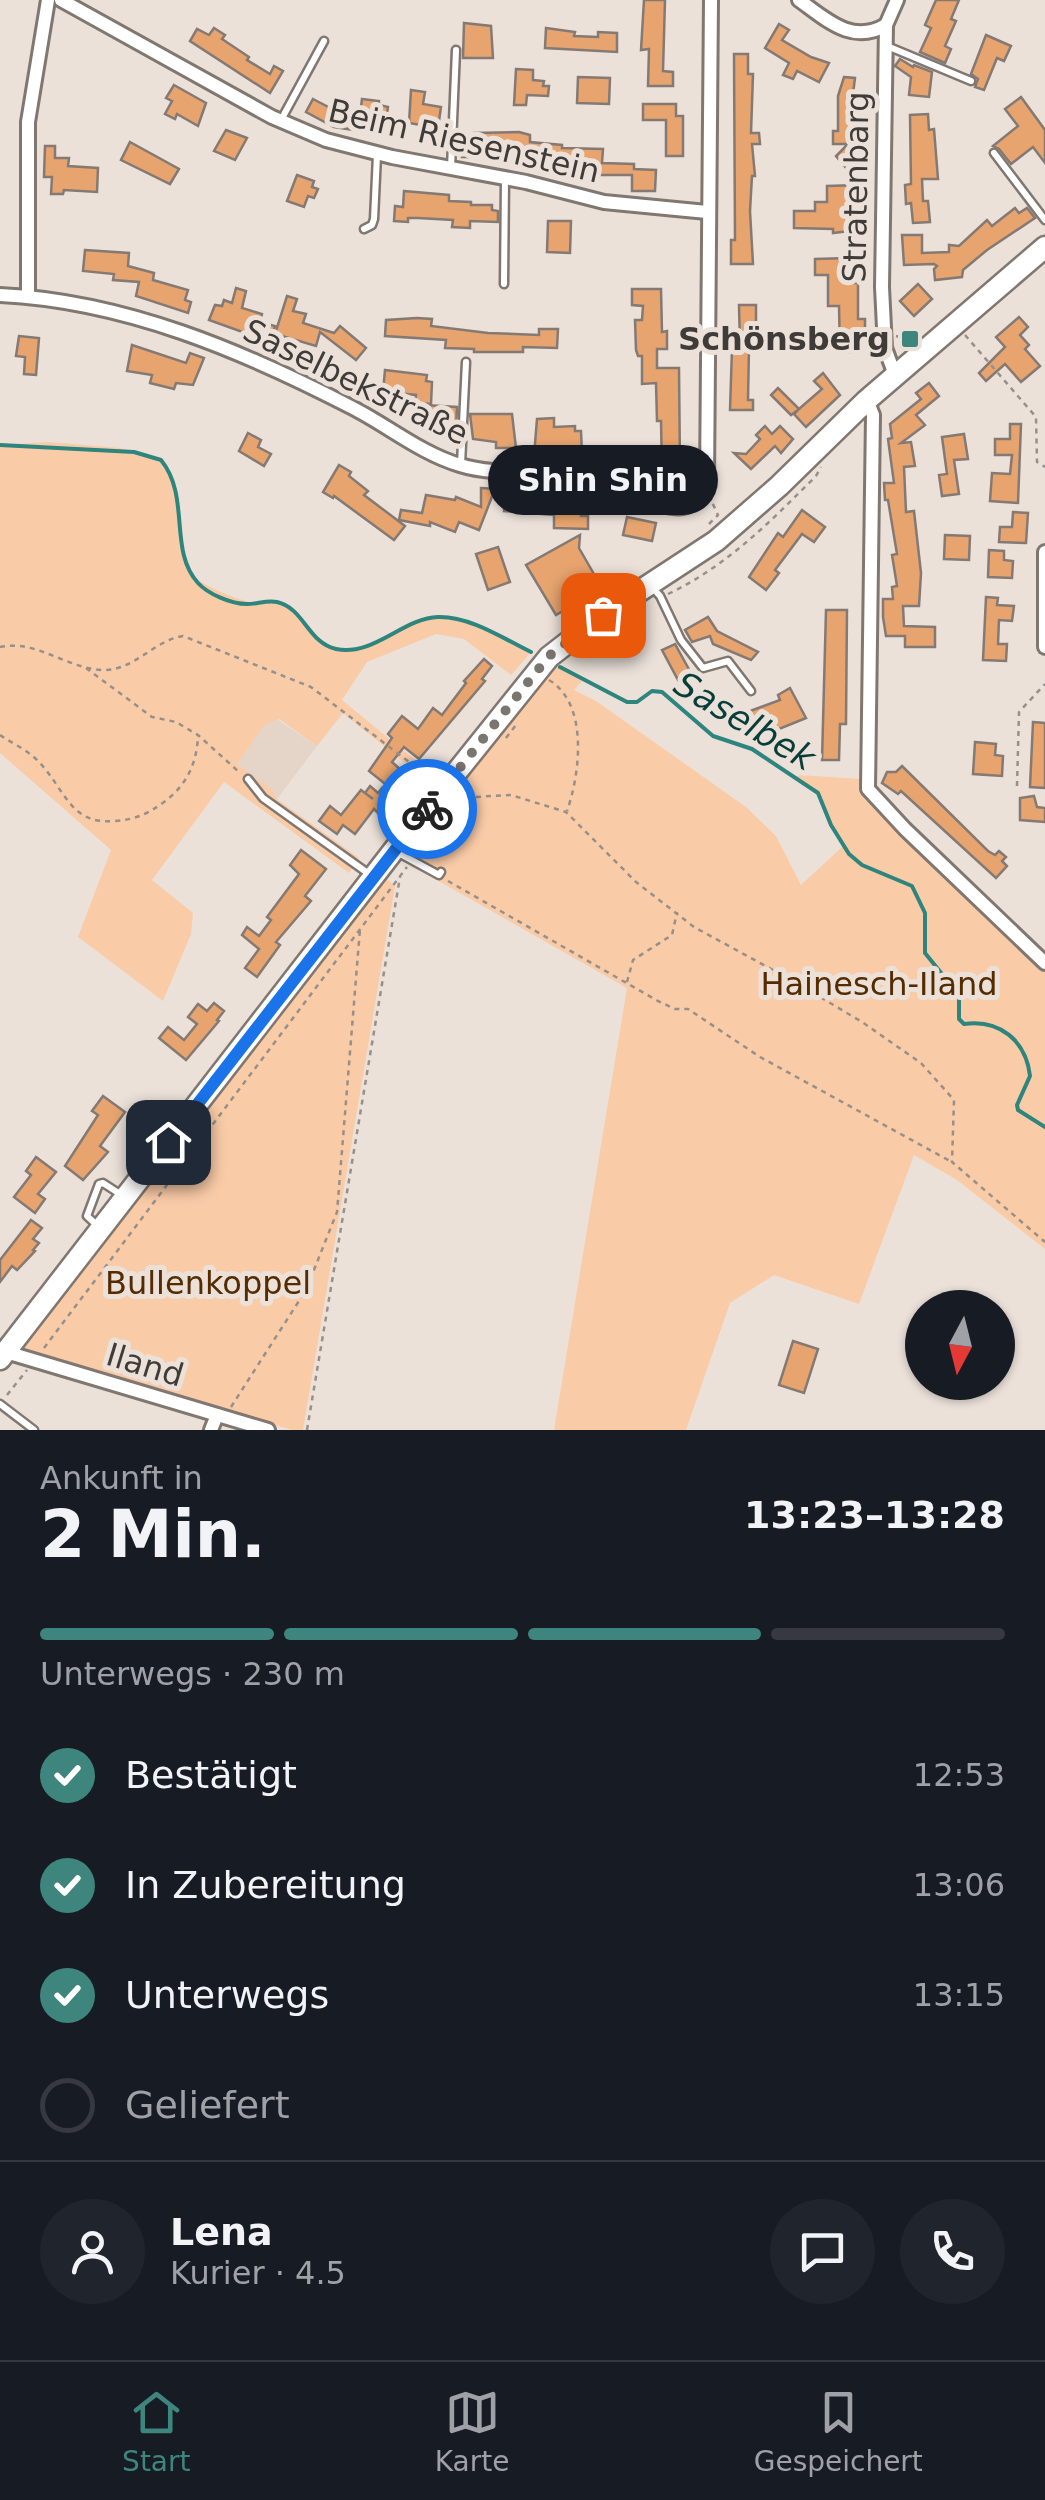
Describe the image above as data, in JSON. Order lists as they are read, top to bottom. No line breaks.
{"streets":{"street":["Beim Riesenstein","Stratenbarg","Saselbekstraße","Iland"]},"water":["Saselbek"],"parks":["Hainesch-Iland","Bullenkoppel"],"places":{"transit":["Schönsberg"],"other":["Shin Shin"]},"north":"bottom","page":{"bubble":"Shin Shin","heading":["2 Min.","Ankunft in","13:23–13:28"],"panel":["Lena","Kurier · 4.5"],"bar":"Unterwegs · 230 m","list":[["Bestätigt","12:53"],["In Zubereitung","13:06"],["Unterwegs","13:15"],"Geliefert"],"tabs":["Start","Karte","Gespeichert"]}}
